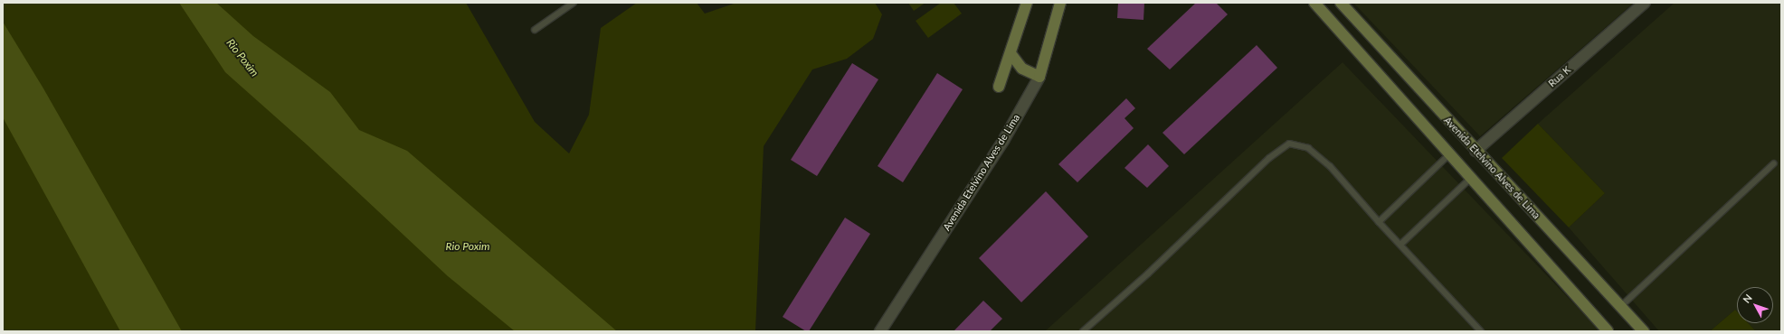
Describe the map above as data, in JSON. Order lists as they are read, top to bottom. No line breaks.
{"streets":{"main road":["Avenida Etelvino Alves de Lima"],"street":["Rua K"]},"crossings":[["Rua K","Avenida Etelvino Alves de Lima"]],"water":["Rio Poxim"],"north":"top left"}
